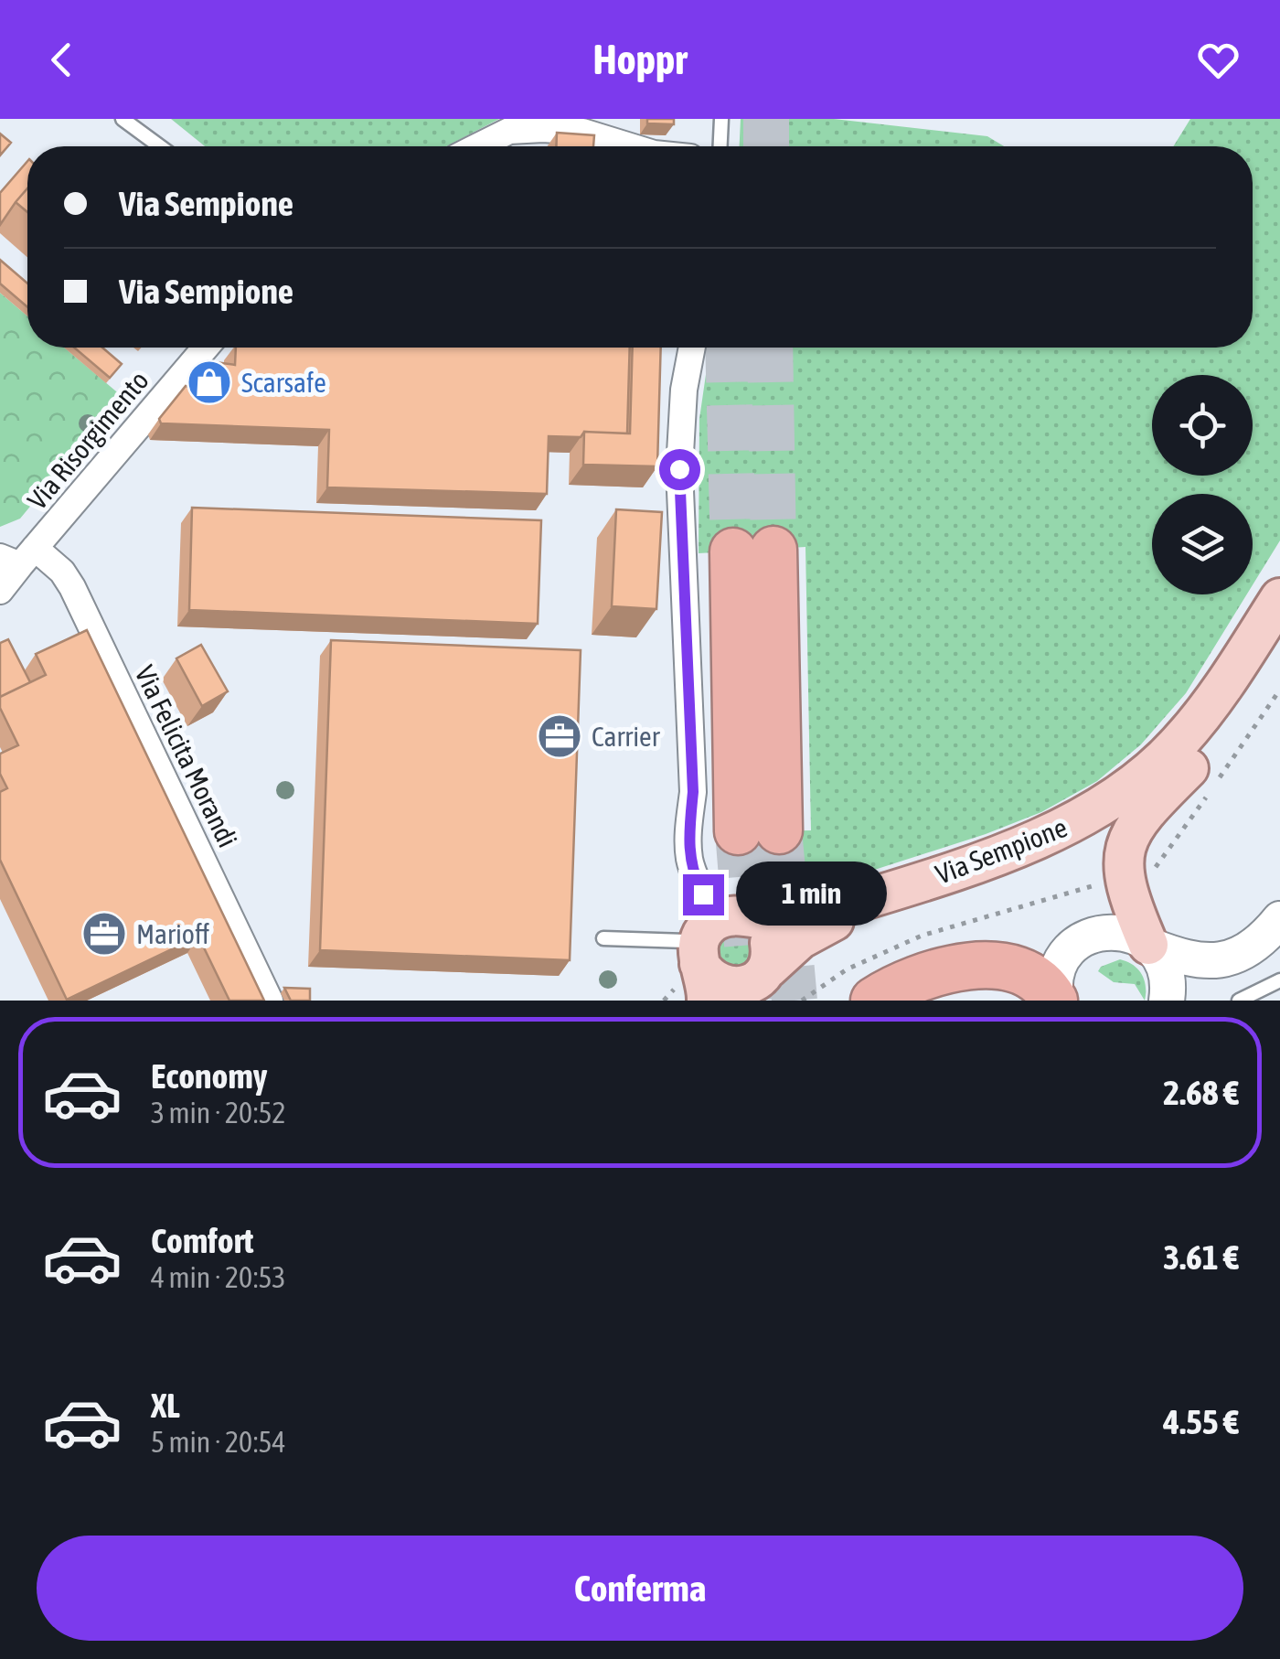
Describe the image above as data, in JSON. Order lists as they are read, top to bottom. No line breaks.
{"streets":{"main road":["Via Sempione"],"street":["Via Risorgimento","Via Felicita Morandi"]},"crossings":[["Via Risorgimento","Via Felicita Morandi"]],"places":{"shop":["Scarsafe"],"office":["Carrier","Marioff"]},"page":{"header":"Hoppr","banner":["Via Sempione","Via Sempione"],"bubble":"1 min","list":[{"name":"Economy","note":"3 min · 20:52","value":"2.68 €"},{"name":"Comfort","note":"4 min · 20:53","value":"3.61 €"},{"name":"XL","note":"5 min · 20:54","value":"4.55 €"}],"buttons":"Conferma"}}
